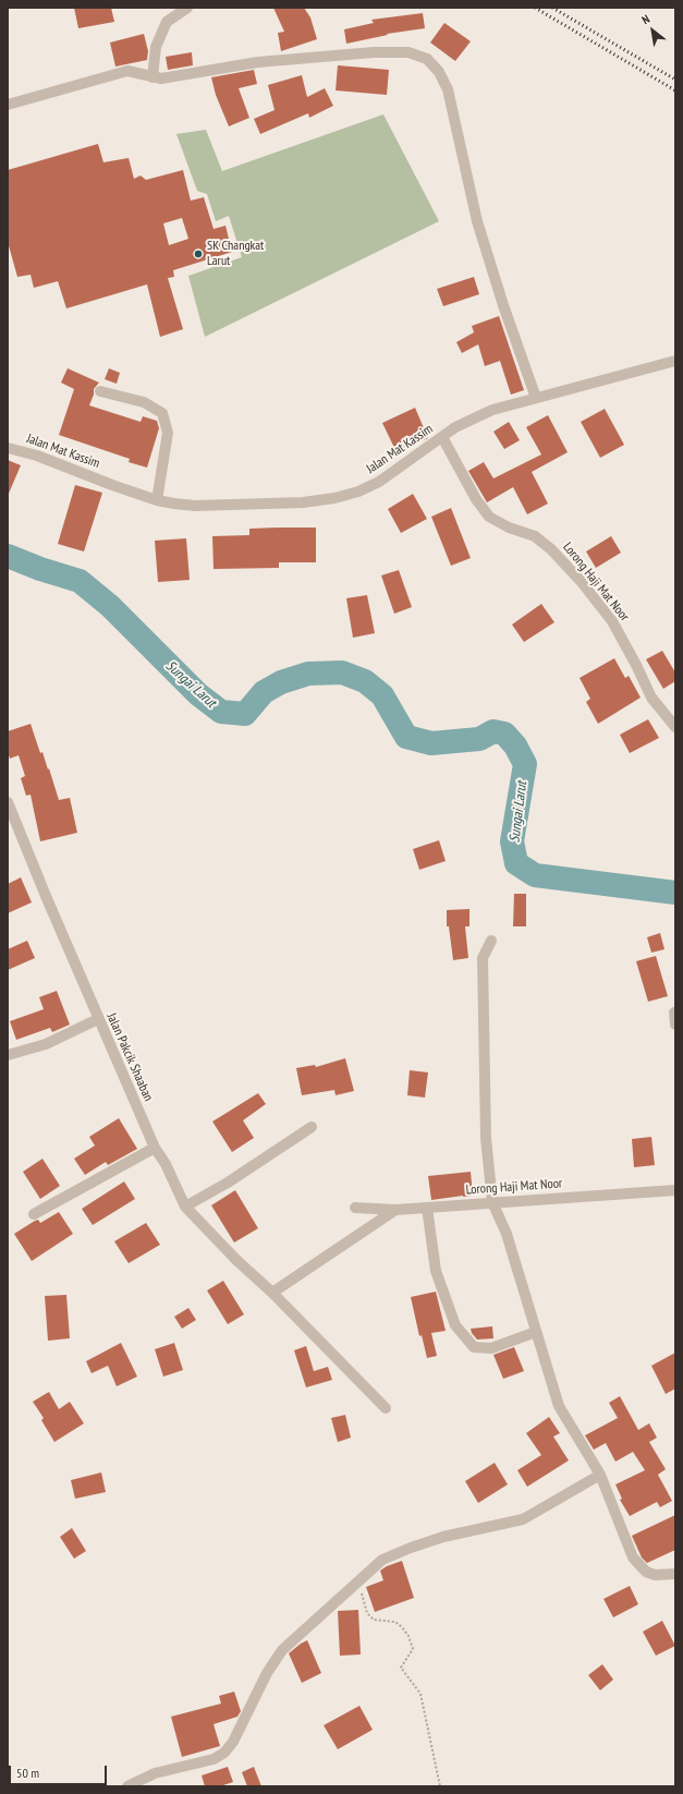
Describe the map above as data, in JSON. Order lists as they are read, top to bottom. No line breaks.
{"streets":{"street":["Jalan Mat Kassim","Lorong Haji Mat Noor","Jalan Pakcik Shaaban"]},"crossings":[["Jalan Mat Kassim","Lorong Haji Mat Noor"]],"water":["Sungai Larut"],"places":["SK Changkat Larut"],"scale_bar":"50 m","north":"top left"}
